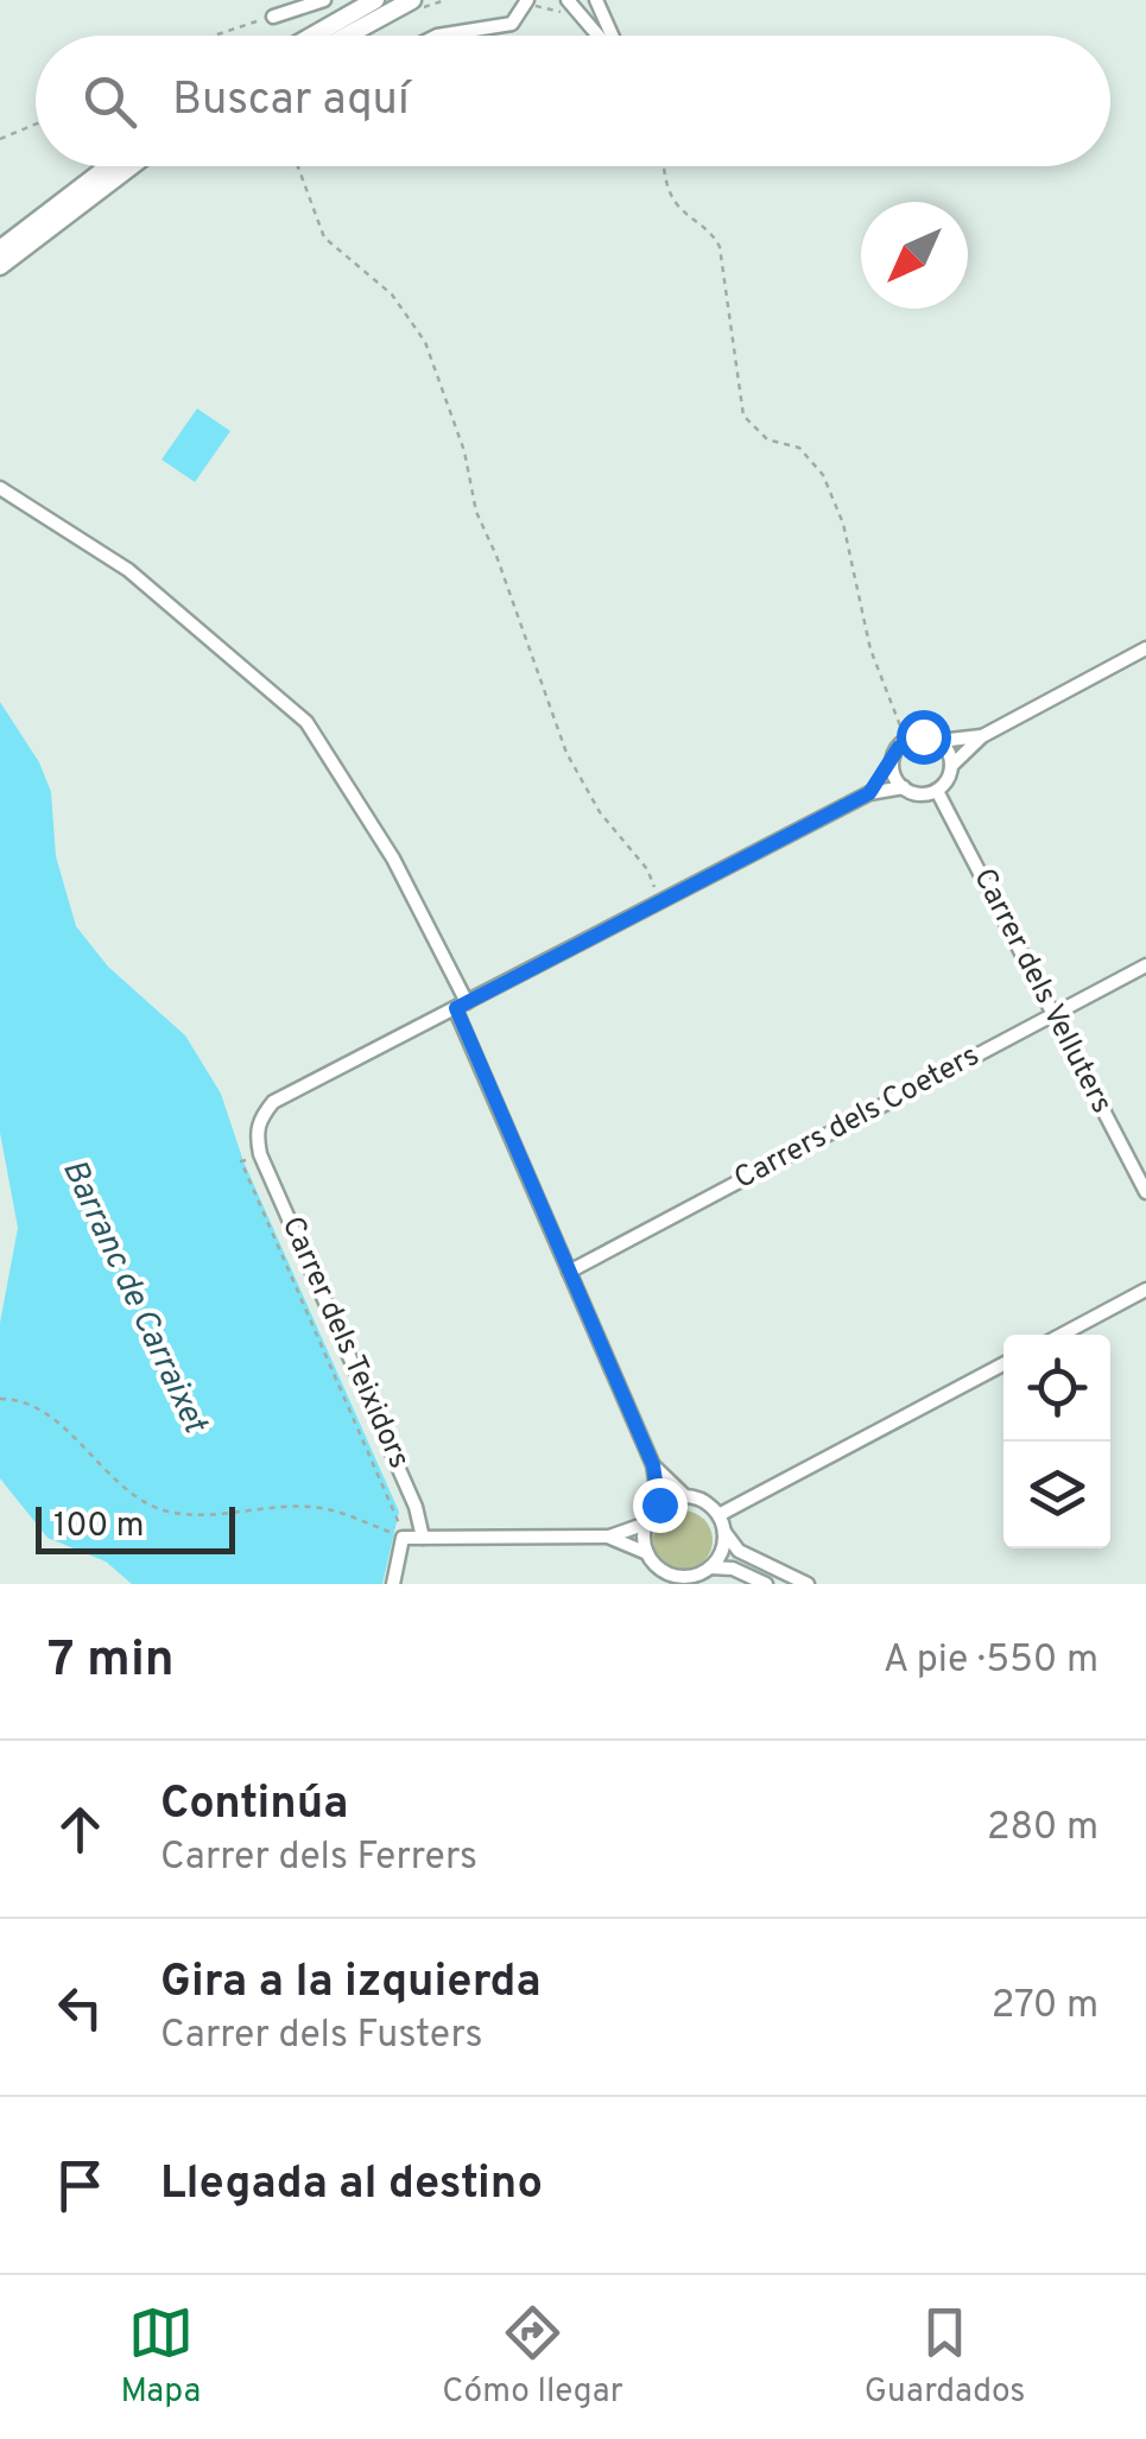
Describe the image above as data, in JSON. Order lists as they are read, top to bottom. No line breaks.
{"streets":{"street":["Carrer dels Velluters","Carrers dels Coeters","Carrer dels Teixidors"]},"crossings":[["Carrer dels Velluters","Carrers dels Coeters"]],"water":["Barranc de Carraixet"],"scale_bar":"100 m","north":"bottom left","page":{"search":"Buscar aquí","scale":"100 m","heading":["7 min","A pie · 550 m"],"list":[["Continúa","Carrer dels Ferrers","280 m"],["Gira a la izquierda","Carrer dels Fusters","270 m"],"Llegada al destino"],"nav":["Mapa","Cómo llegar","Guardados"]}}
